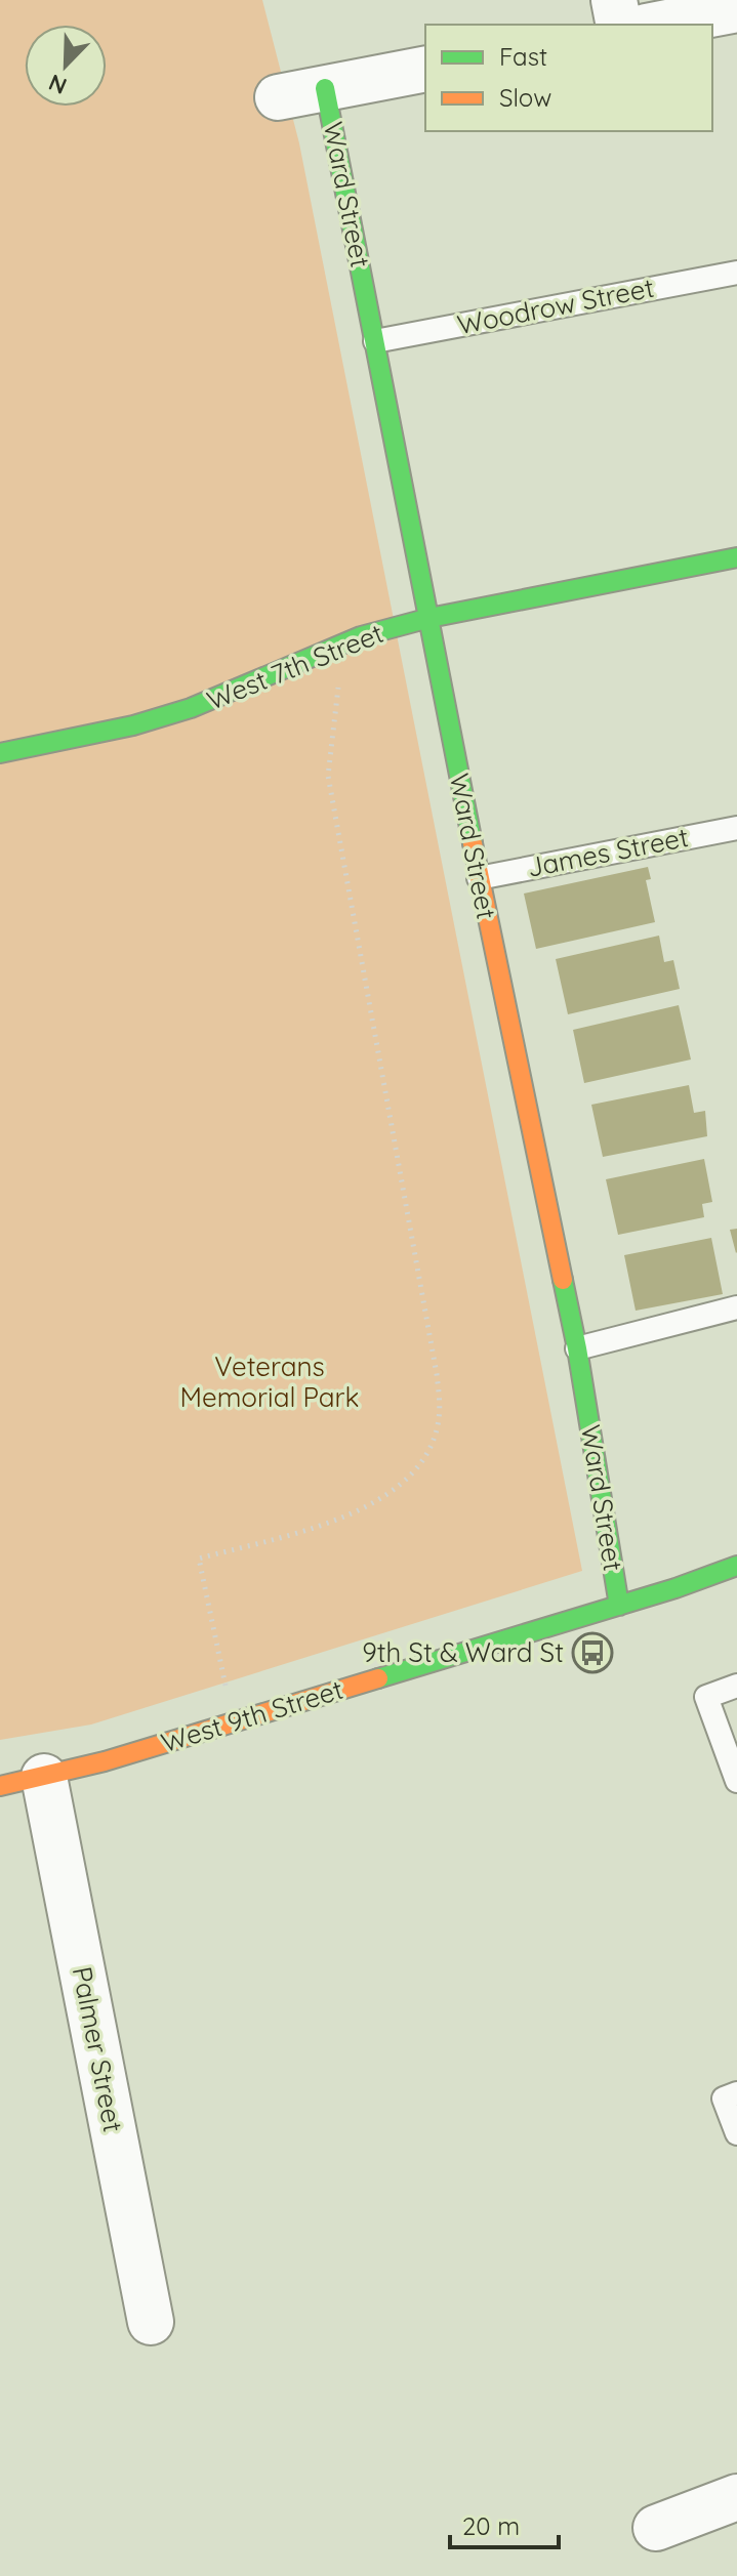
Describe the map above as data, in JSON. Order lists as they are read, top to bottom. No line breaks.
{"streets":{"street":["Ward Street","West 7th Street","West 9th Street","Palmer Street"],"lane":["Woodrow Street","James Street"]},"crossings":[["Ward Street","Woodrow Street"],["Ward Street","West 7th Street"],["Ward Street","James Street"],["Ward Street","West 9th Street"],["West 9th Street","Palmer Street"]],"parks":["Veterans Memorial Park"],"places":{"bus stop":["9th St & Ward St"]},"legend":["Fast","Slow"],"scale_bar":"20 m","north":"bottom left"}
